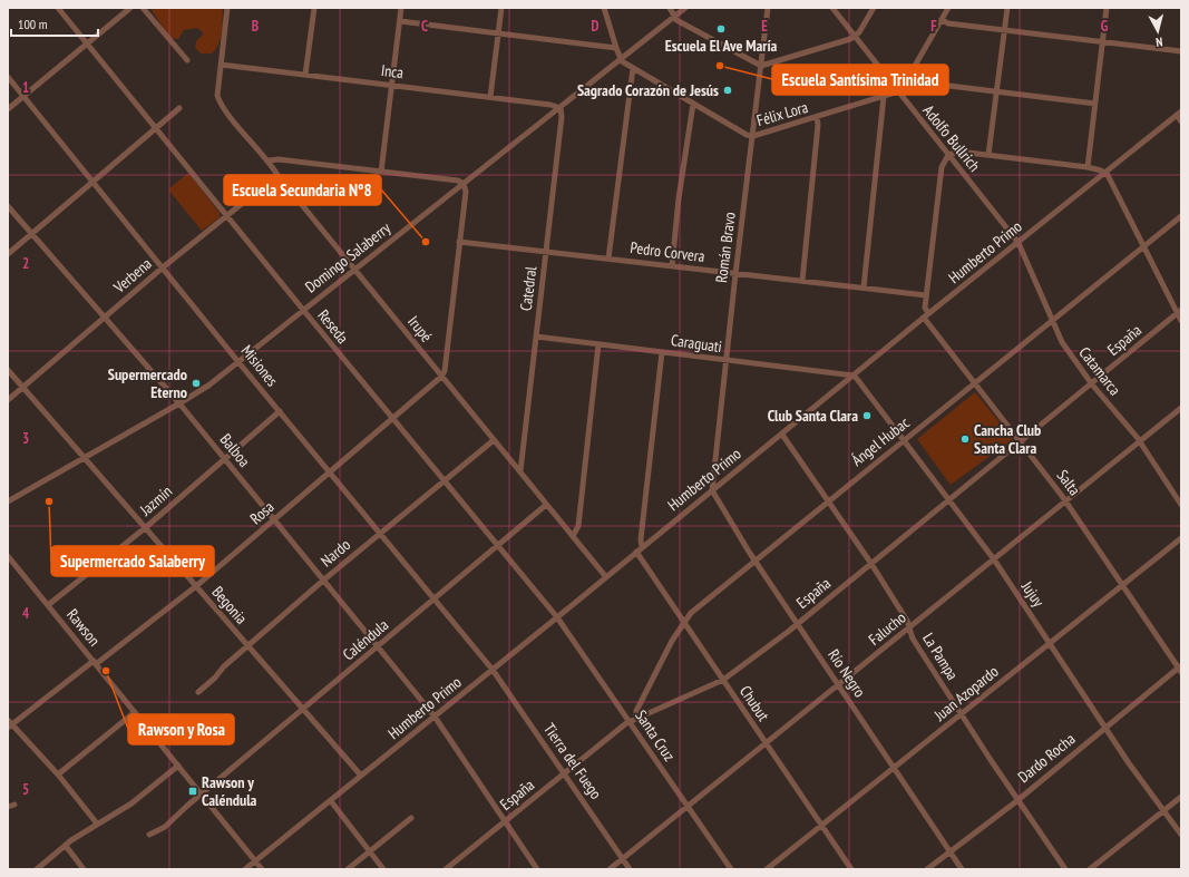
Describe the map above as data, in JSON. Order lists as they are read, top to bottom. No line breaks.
{"streets":{"street":["Inca","Félix Lora","Adolfo Bullrich","Román Bravo","Pedro Corvera","Humberto Primo","Domingo Salaberry","Verbena","Catedral","Reseda","Irupé","España","Caraguati","Misiones","Catamarca","Ángel Hubac","Balboa","Salta","Jazmín","Rosa","Nardo","Jujuy","Begonia","Rawson","Falucho","Caléndula","La Pampa","Río Negro","Juan Azopardo","Chubut","Santa Cruz","Dardo Rocha","Tierra del Fuego"]},"crossings":[["Inca","Domingo Salaberry"],["Inca","Catedral"],["Inca","Irupé"],["Félix Lora","Adolfo Bullrich"],["Félix Lora","Román Bravo"],["Félix Lora","Domingo Salaberry"],["Adolfo Bullrich","Humberto Primo"],["Adolfo Bullrich","Catamarca"],["Román Bravo","Pedro Corvera"],["Román Bravo","Humberto Primo"],["Román Bravo","Caraguati"],["Román Bravo","Río Negro"],["Pedro Corvera","Catedral"],["Humberto Primo","Reseda"],["Humberto Primo","Irupé"],["Humberto Primo","Caraguati"],["Humberto Primo","Misiones"],["Humberto Primo","Catamarca"],["Humberto Primo","Balboa"],["Humberto Primo","Salta"],["Humberto Primo","Jujuy"],["Humberto Primo","Begonia"],["Humberto Primo","Rawson"],["Humberto Primo","La Pampa"],["Humberto Primo","Río Negro"],["Humberto Primo","Chubut"],["Humberto Primo","Santa Cruz"],["Humberto Primo","Tierra del Fuego"],["Domingo Salaberry","Catedral"],["Domingo Salaberry","Reseda"],["Domingo Salaberry","Irupé"],["Domingo Salaberry","Misiones"],["Domingo Salaberry","Balboa"],["Domingo Salaberry","Begonia"],["Verbena","Reseda"],["Verbena","Irupé"],["Verbena","Misiones"],["Verbena","Balboa"],["Verbena","Begonia"],["Catedral","Irupé"],["Catedral","Caraguati"],["Reseda","Rosa"],["Reseda","Nardo"],["Reseda","Caléndula"],["Reseda","Santa Cruz"],["Irupé","Rosa"],["Irupé","Nardo"],["Irupé","Caléndula"],["España","Catamarca"],["España","Ángel Hubac"],["España","Balboa"],["España","Salta"],["España","Jujuy"],["España","La Pampa"],["España","Río Negro"],["España","Chubut"],["España","Santa Cruz"],["España","Tierra del Fuego"],["Caraguati","Jujuy"],["Misiones","Jazmín"],["Misiones","Rosa"],["Misiones","Nardo"],["Misiones","Caléndula"],["Misiones","Tierra del Fuego"],["Catamarca","Ángel Hubac"],["Catamarca","Falucho"],["Ángel Hubac","Salta"],["Ángel Hubac","Jujuy"],["Ángel Hubac","La Pampa"],["Ángel Hubac","Río Negro"],["Ángel Hubac","Chubut"],["Balboa","Jazmín"],["Balboa","Rosa"],["Balboa","Nardo"],["Balboa","Caléndula"],["Salta","Falucho"],["Salta","Juan Azopardo"],["Salta","Dardo Rocha"],["Jazmín","Begonia"],["Jazmín","Rawson"],["Rosa","Begonia"],["Rosa","Rawson"],["Nardo","Begonia"],["Jujuy","Falucho"],["Jujuy","Juan Azopardo"],["Jujuy","Dardo Rocha"],["Begonia","Caléndula"],["Rawson","Caléndula"],["Falucho","La Pampa"],["Falucho","Río Negro"],["Falucho","Chubut"],["Falucho","Santa Cruz"],["Falucho","Tierra del Fuego"],["La Pampa","Juan Azopardo"],["La Pampa","Dardo Rocha"],["Río Negro","Juan Azopardo"],["Río Negro","Dardo Rocha"],["Juan Azopardo","Chubut"]],"places":{"other":["Escuela El Ave María","Escuela Santísima Trinidad","Sagrado Corazón de Jesús","Escuela Secundaria N°8","Supermercado Eterno","Club Santa Clara","Cancha Club Santa Clara","Supermercado Salaberry","Rawson y Rosa"],"transit":["Rawson y Caléndula"]},"scale_bar":"100 m","north":"bottom","grid":{"columns":["B","C","D","E","F","G"],"rows":["1","2","3","4","5"]}}
